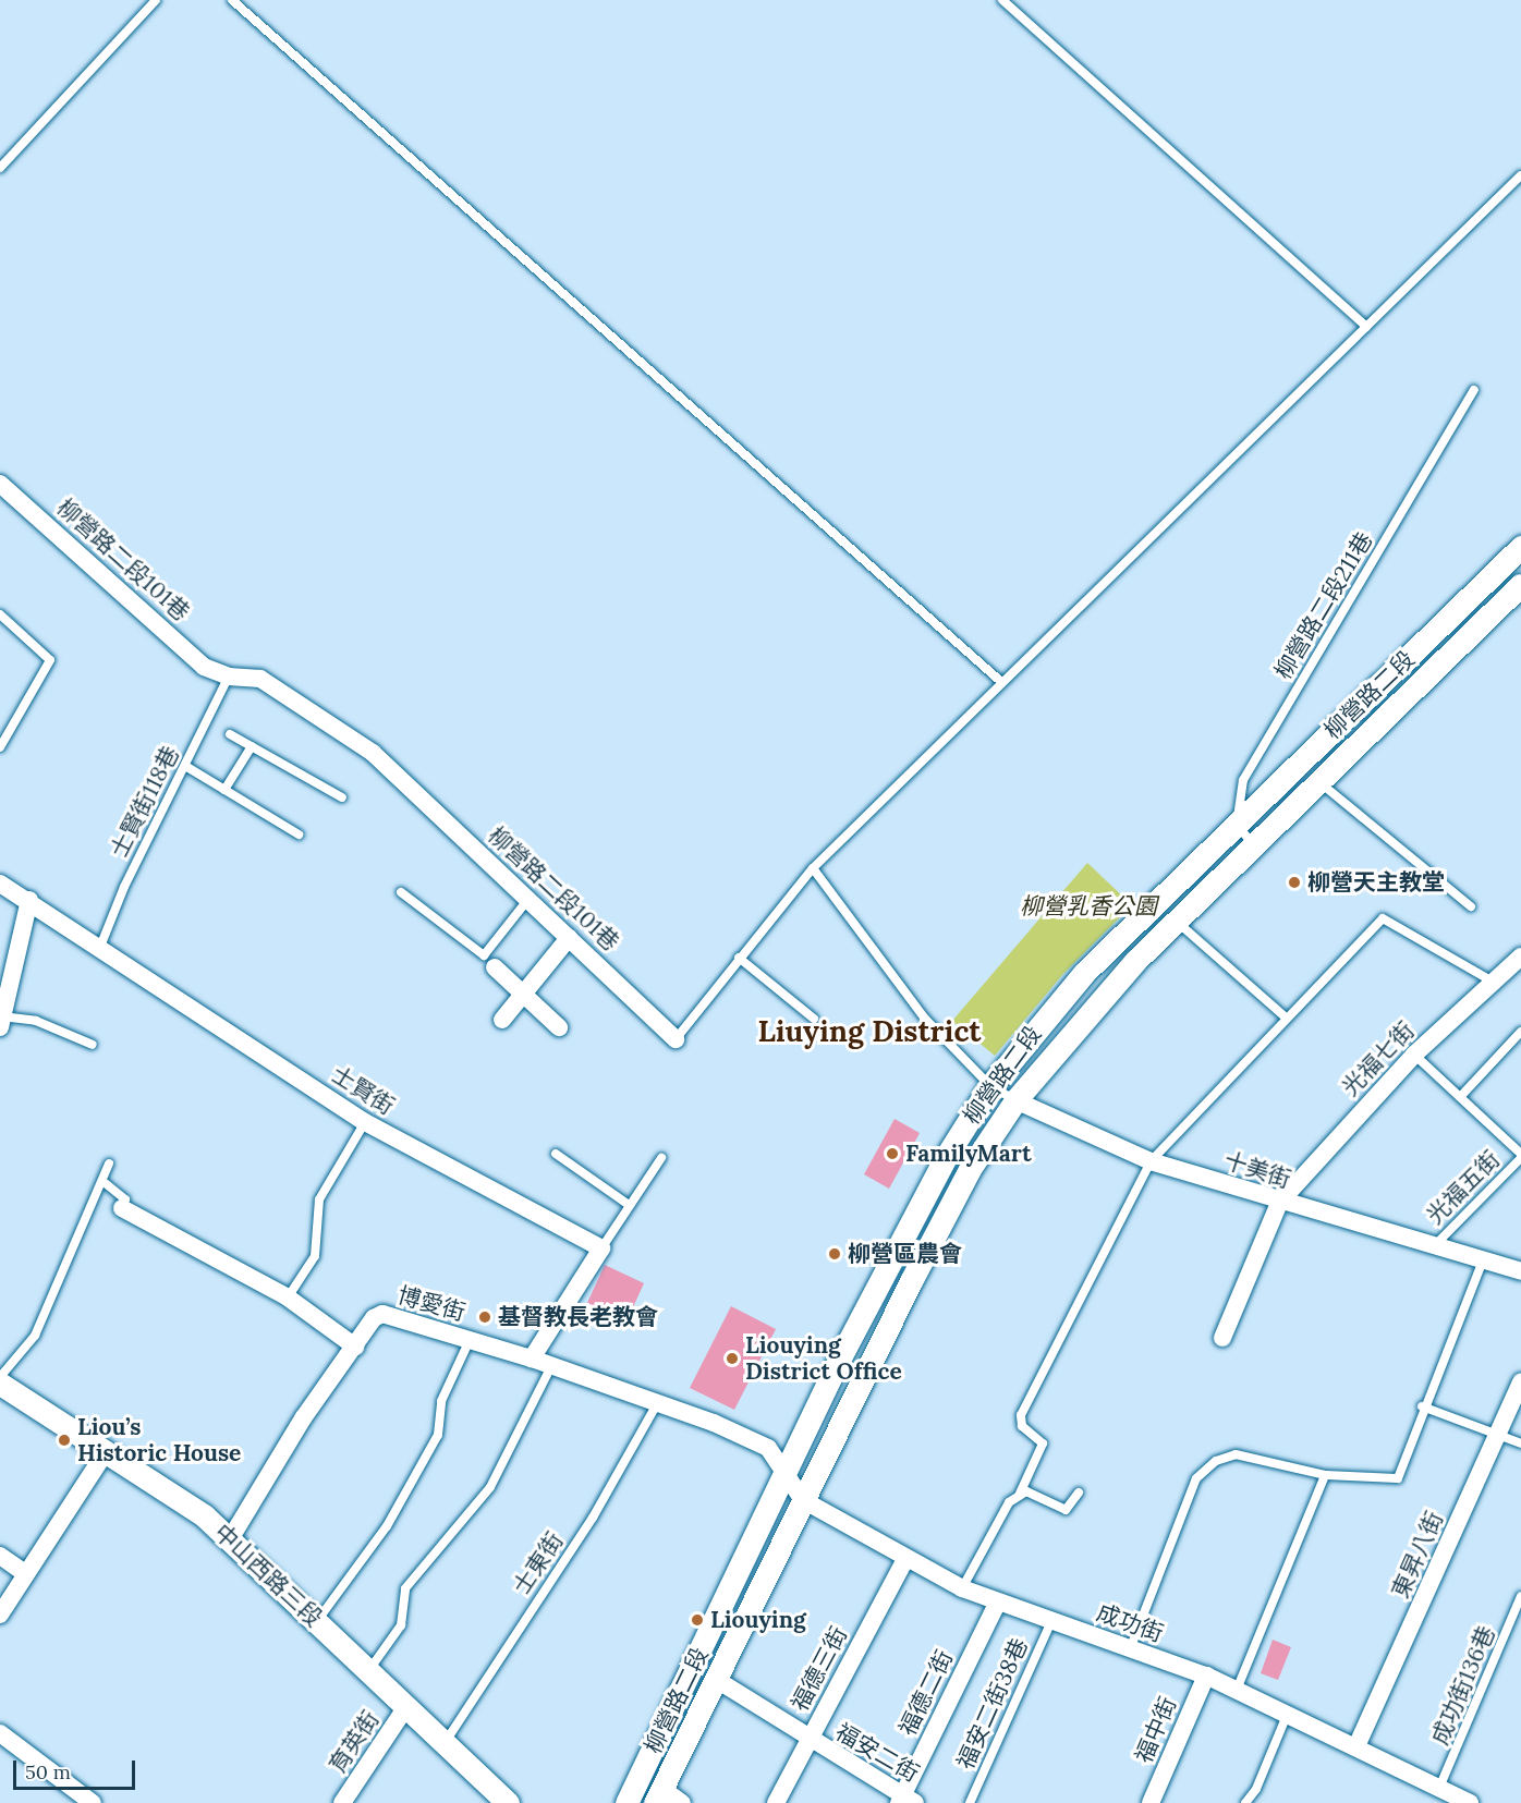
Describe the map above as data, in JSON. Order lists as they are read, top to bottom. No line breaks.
{"streets":{"street":["柳營路二段101巷","柳營路二段","光福七街","士賢街","十美街","博愛街","東昇八街","中山西路三段","成功街","福德三街","福德二街","福中街","育英街","福安二街"],"lane":["柳營路二段211巷","士賢街118巷","光福五街","士東街","成功街136巷","福安二街38巷"]},"crossings":[["柳營路二段101巷","士賢街118巷"],["柳營路二段211巷","柳營路二段"],["柳營路二段","十美街"],["柳營路二段","博愛街"],["柳營路二段","成功街"],["柳營路二段","福安二街"],["士賢街118巷","士賢街"],["光福七街","十美街"],["十美街","光福五街"],["博愛街","士東街"],["博愛街","中山西路三段"],["博愛街","成功街"],["東昇八街","成功街"],["士東街","中山西路三段"],["中山西路三段","育英街"],["成功街","福德三街"],["成功街","成功街136巷"],["成功街","福德二街"],["成功街","福安二街38巷"],["成功街","福中街"],["福德三街","福安二街"],["福德二街","福安二街"]],"districts":["Liuying District"],"parks":["柳營乳香公園"],"places":["柳營天主教堂","FamilyMart","柳營區農會","基督教長老教會","Liouying District Office","Liou’s Historic House","Liouying"],"scale_bar":"50 m"}
